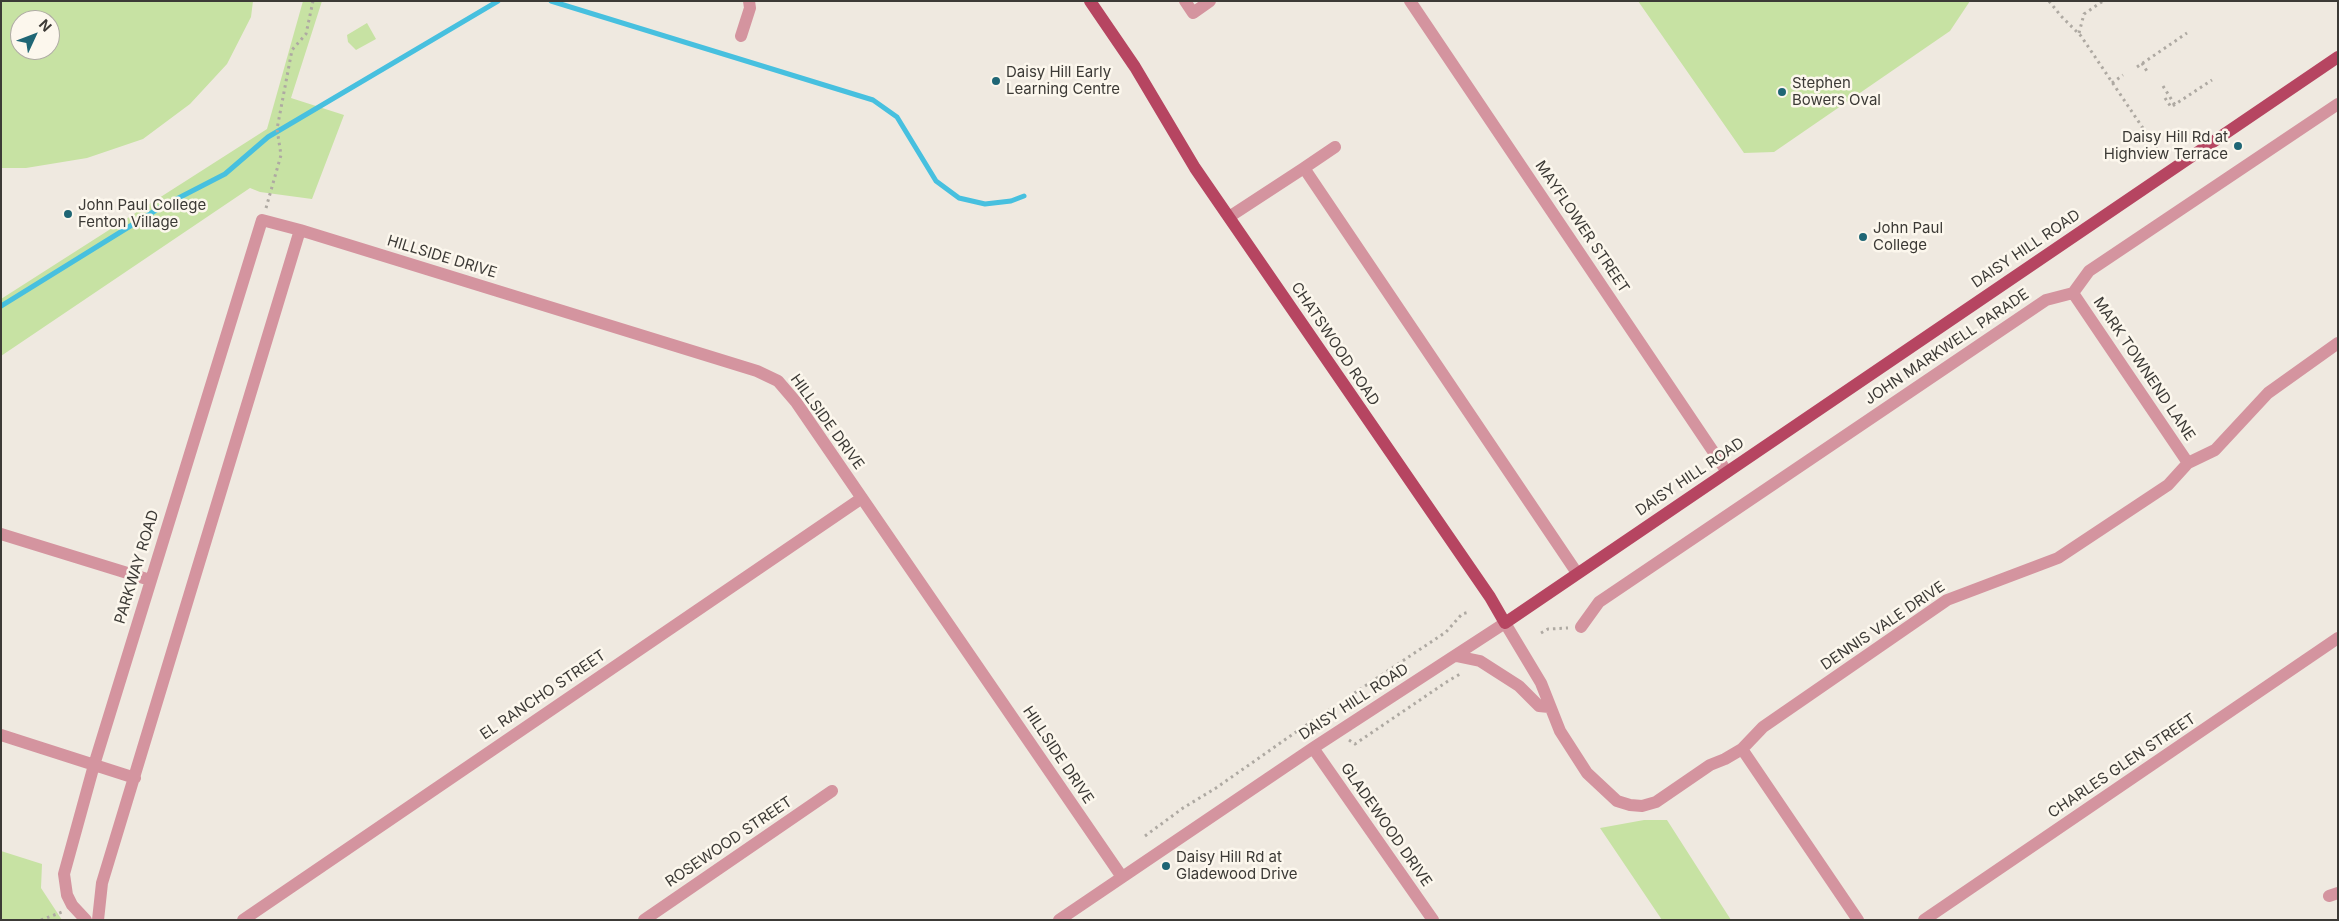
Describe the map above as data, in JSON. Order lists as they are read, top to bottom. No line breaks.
{"streets":{"main road":["DAISY HILL ROAD","CHATSWOOD ROAD"],"street":["MAYFLOWER STREET","HILLSIDE DRIVE","JOHN MARKWELL PARADE","MARK TOWNEND LANE","PARKWAY ROAD","DENNIS VALE DRIVE","EL RANCHO STREET","CHARLES GLEN STREET","GLADEWOOD DRIVE","ROSEWOOD STREET"]},"crossings":[["MAYFLOWER STREET","DAISY HILL ROAD"],["DAISY HILL ROAD","HILLSIDE DRIVE"],["DAISY HILL ROAD","CHATSWOOD ROAD"],["DAISY HILL ROAD","GLADEWOOD DRIVE"],["HILLSIDE DRIVE","PARKWAY ROAD"],["HILLSIDE DRIVE","EL RANCHO STREET"],["CHATSWOOD ROAD","DENNIS VALE DRIVE"],["JOHN MARKWELL PARADE","MARK TOWNEND LANE"],["MARK TOWNEND LANE","DENNIS VALE DRIVE"]],"places":["Daisy Hill Early Learning Centre","Stephen Bowers Oval","Daisy Hill Rd at Highview Terrace","John Paul College Fenton Village","John Paul College","Daisy Hill Rd at Gladewood Drive"],"north":"top right"}
